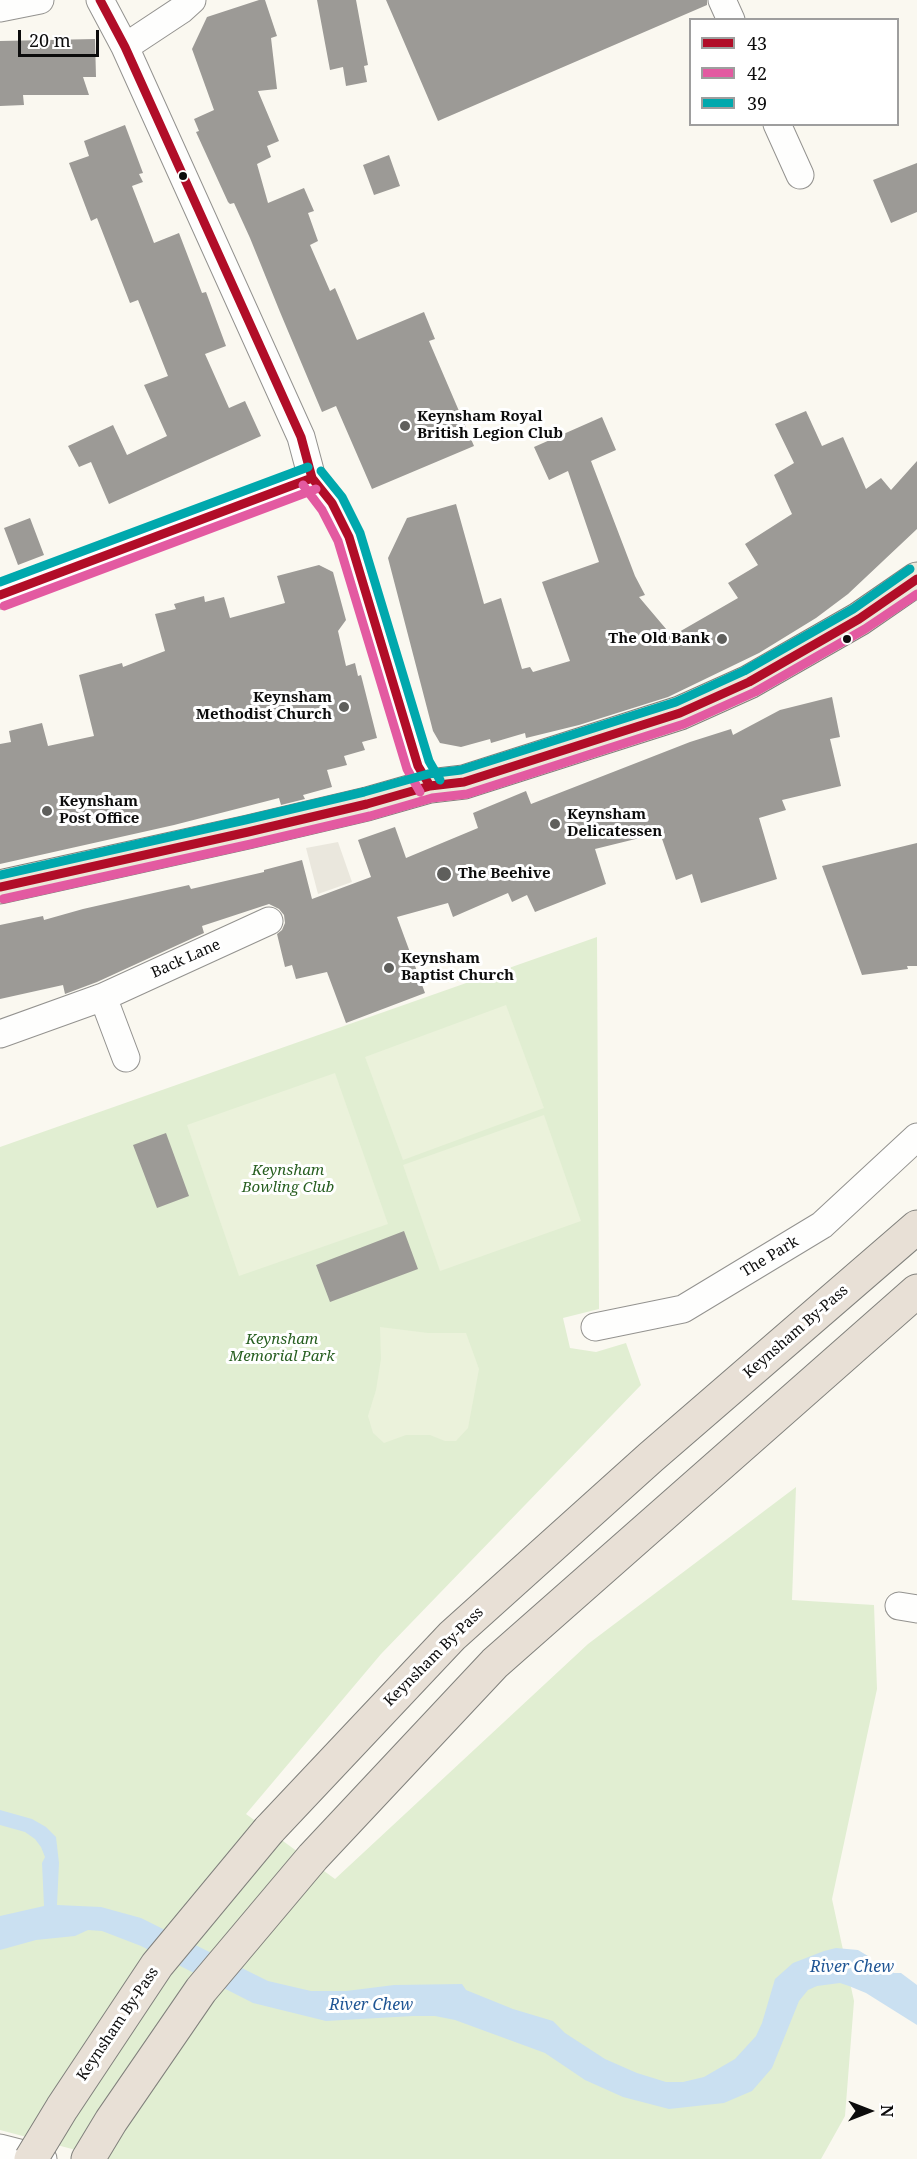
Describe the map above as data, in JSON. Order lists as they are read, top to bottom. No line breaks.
{"streets":{"highway":["Keynsham By-Pass"],"street":["Back Lane","The Park"]},"water":["River Chew"],"parks":["Keynsham Bowling Club","Keynsham Memorial Park"],"places":["Keynsham Royal British Legion Club","The Old Bank","Keynsham Methodist Church","Keynsham Post Office","Keynsham Delicatessen","The Beehive","Keynsham Baptist Church"],"lines":["transit line 43","transit line 39","transit line 42"],"legend":["43","42","39"],"scale_bar":"20 m","north":"right"}
